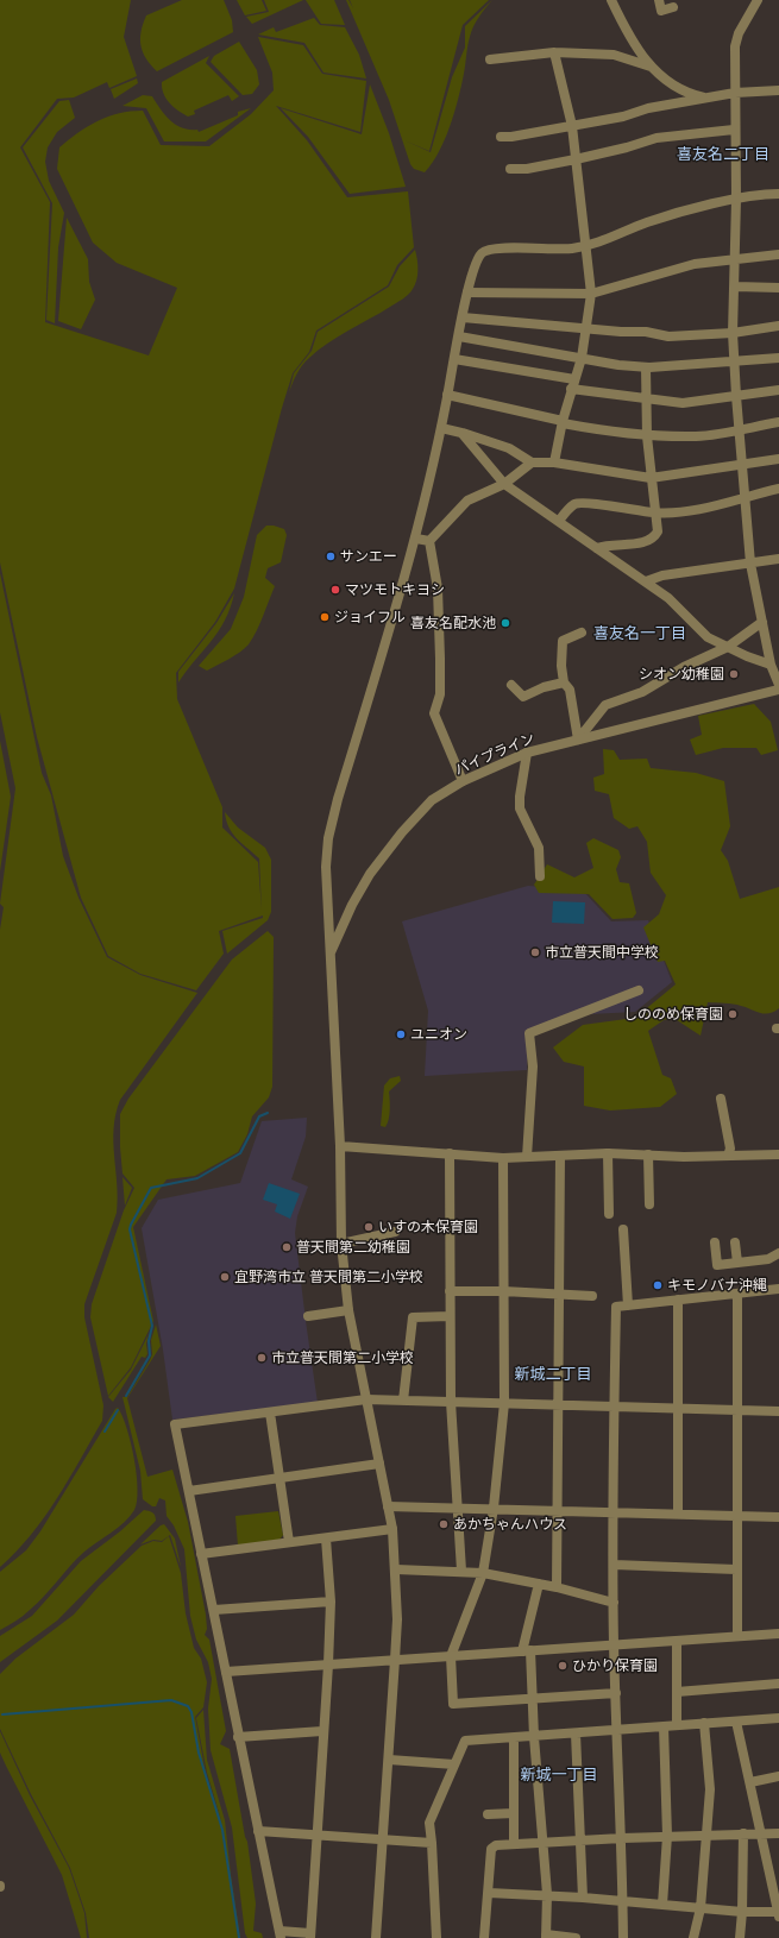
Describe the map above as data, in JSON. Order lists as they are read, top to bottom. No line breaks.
{"streets":{"street":["パイプライン"]},"districts":["喜友名二丁目","喜友名一丁目","新城二丁目","新城一丁目"],"places":["サンエー","マツモトキヨシ","ジョイフル","喜友名配水池","シオン幼稚園","市立普天間中学校","しののめ保育園","ユニオン","いすの木保育園","普天間第二幼稚園","宜野湾市立 普天間第二小学校","キモノバナ沖縄","市立普天間第二小学校","あかちゃんハウス","ひかり保育園"]}
